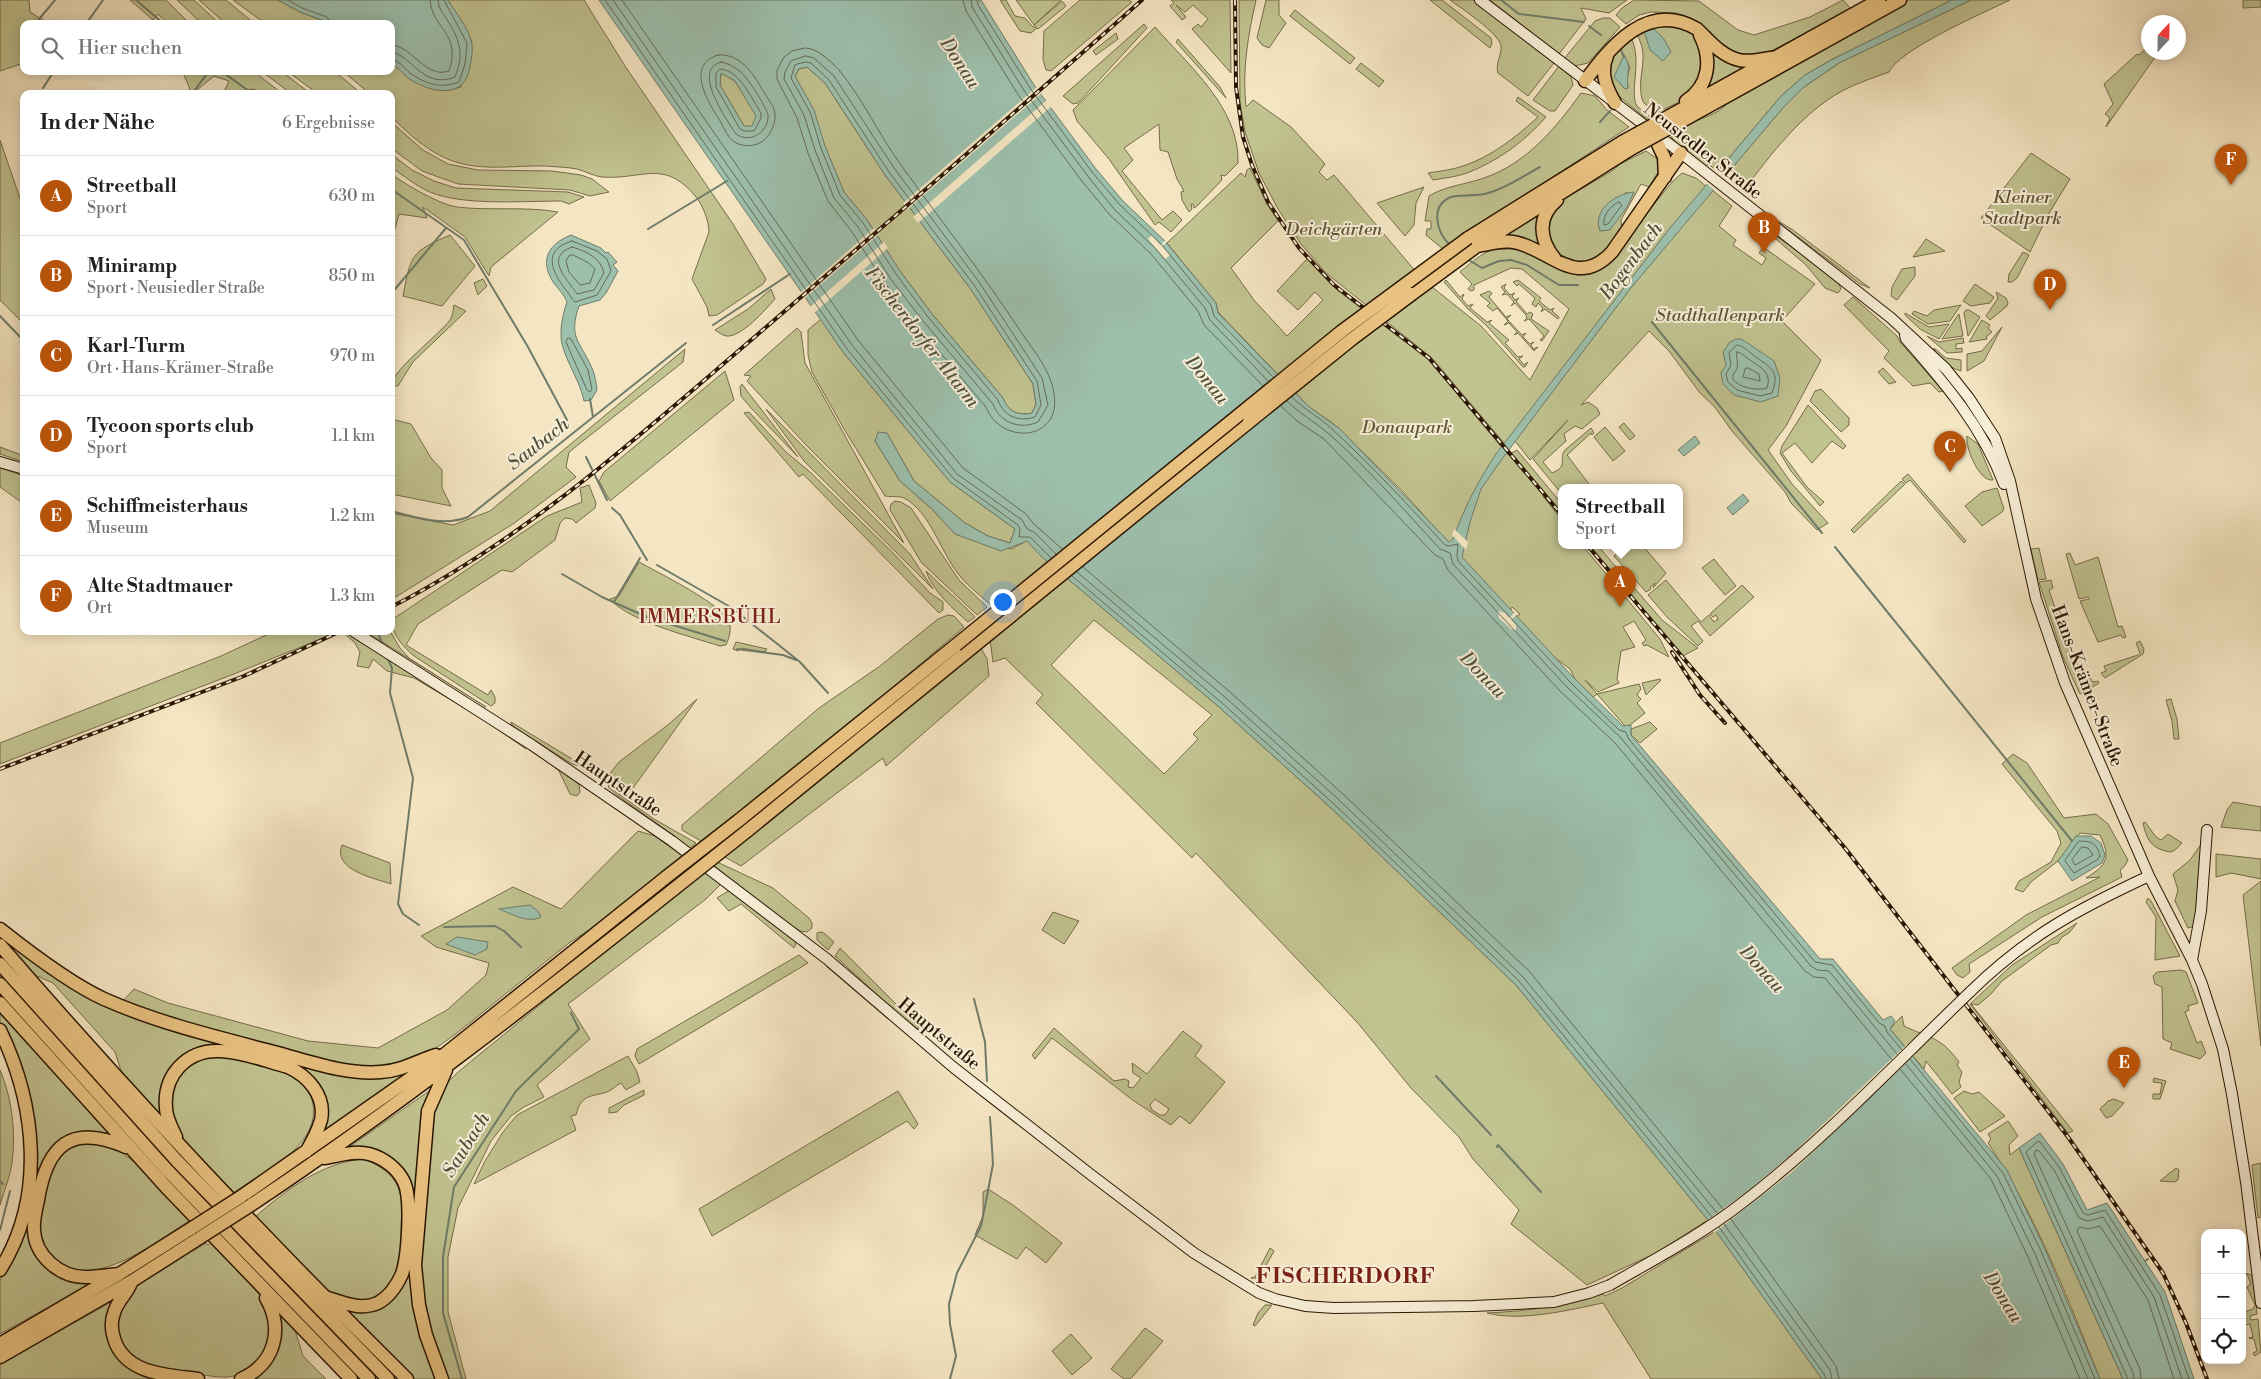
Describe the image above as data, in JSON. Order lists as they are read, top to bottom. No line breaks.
{"streets":{"main road":["Neusiedler Straße","Hans-Krämer-Straße","Hauptstraße"]},"crossings":[["Neusiedler Straße","Hans-Krämer-Straße"],["Hans-Krämer-Straße","Hauptstraße"]],"districts":["IMMERSBÜHL","FISCHERDORF"],"water":["Donau","Bogenbach","Fischerdorfer Altarm","Saubach"],"parks":["Kleiner Stadtpark","Deichgärten","Stadthallenpark","Donaupark"],"north":"top","page":{"search":"Hier suchen","heading":["In der Nähe","6 Ergebnisse"],"pins":["F","B","D","C","A","E"],"list":[{"mark":"A","name":"Streetball","note":"Sport","value":"630 m"},{"mark":"B","name":"Miniramp","note":"Sport · Neusiedler Straße","value":"850 m"},{"mark":"C","name":"Karl-Turm","note":"Ort · Hans-Krämer-Straße","value":"970 m"},{"mark":"D","name":"Tycoon sports club","note":"Sport","value":"1.1 km"},{"mark":"E","name":"Schiffmeisterhaus","note":"Museum","value":"1.2 km"},{"mark":"F","name":"Alte Stadtmauer","note":"Ort","value":"1.3 km"}],"popup":["Streetball","Sport"],"map_buttons":["+","−"]}}
